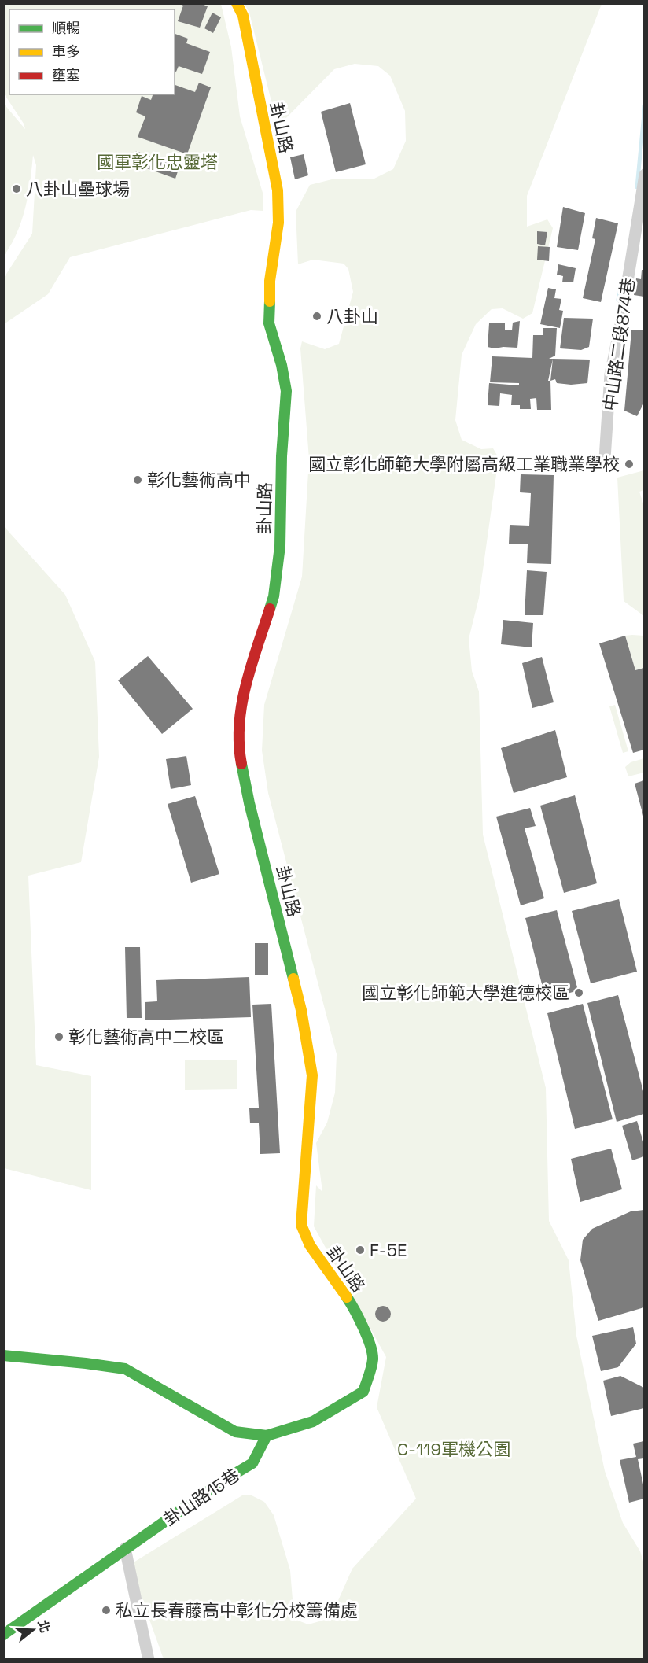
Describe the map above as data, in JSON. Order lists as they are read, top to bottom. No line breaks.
{"streets":{"street":["卦山路","中山路二段874巷","卦山路15巷"]},"crossings":[["卦山路","卦山路15巷"]],"parks":["國軍彰化忠靈塔","C-119軍機公園"],"places":["八卦山壘球場","八卦山","國立彰化師範大學附屬高級工業職業學校","彰化藝術高中","國立彰化師範大學進德校區","彰化藝術高中二校區","F-5E","私立長春藤高中彰化分校籌備處"],"legend":["順暢","車多","壅塞"],"north":"right"}
